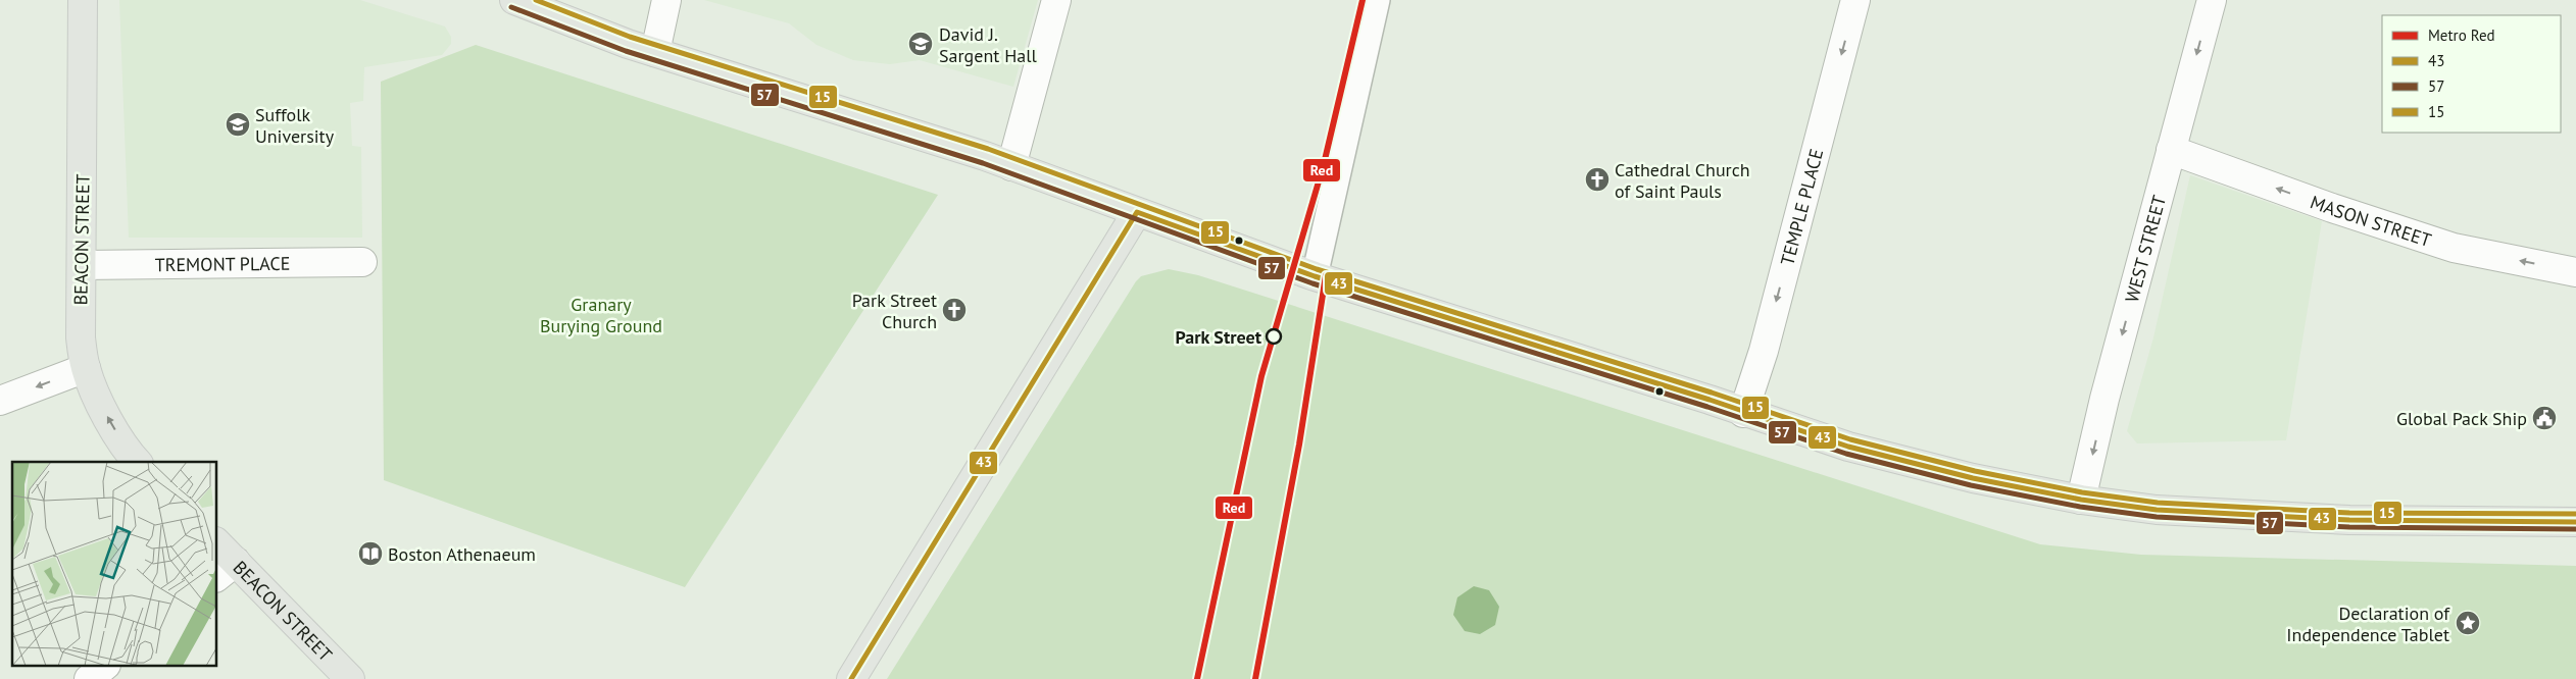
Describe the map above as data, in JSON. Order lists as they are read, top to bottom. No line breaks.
{"streets":{"main road":["BEACON STREET"],"street":["TEMPLE PLACE","MASON STREET","WEST STREET","TREMONT PLACE"]},"crossings":[["MASON STREET","WEST STREET"],["BEACON STREET","TREMONT PLACE"]],"one_way":["TEMPLE PLACE","MASON STREET","WEST STREET"],"parks":["Granary Burying Ground"],"places":{"school or university":["David J. Sargent Hall","Suffolk University"],"church":["Cathedral Church of Saint Pauls","Park Street Church"],"other":["Park Street"],"public building":["Global Pack Ship"],"library":["Boston Athenaeum"],"place":["Declaration of Independence Tablet"]},"lines":["metro line Red","transit line 15","transit line 57","transit line 43"],"legend":["Metro Red","43","57","15"]}
